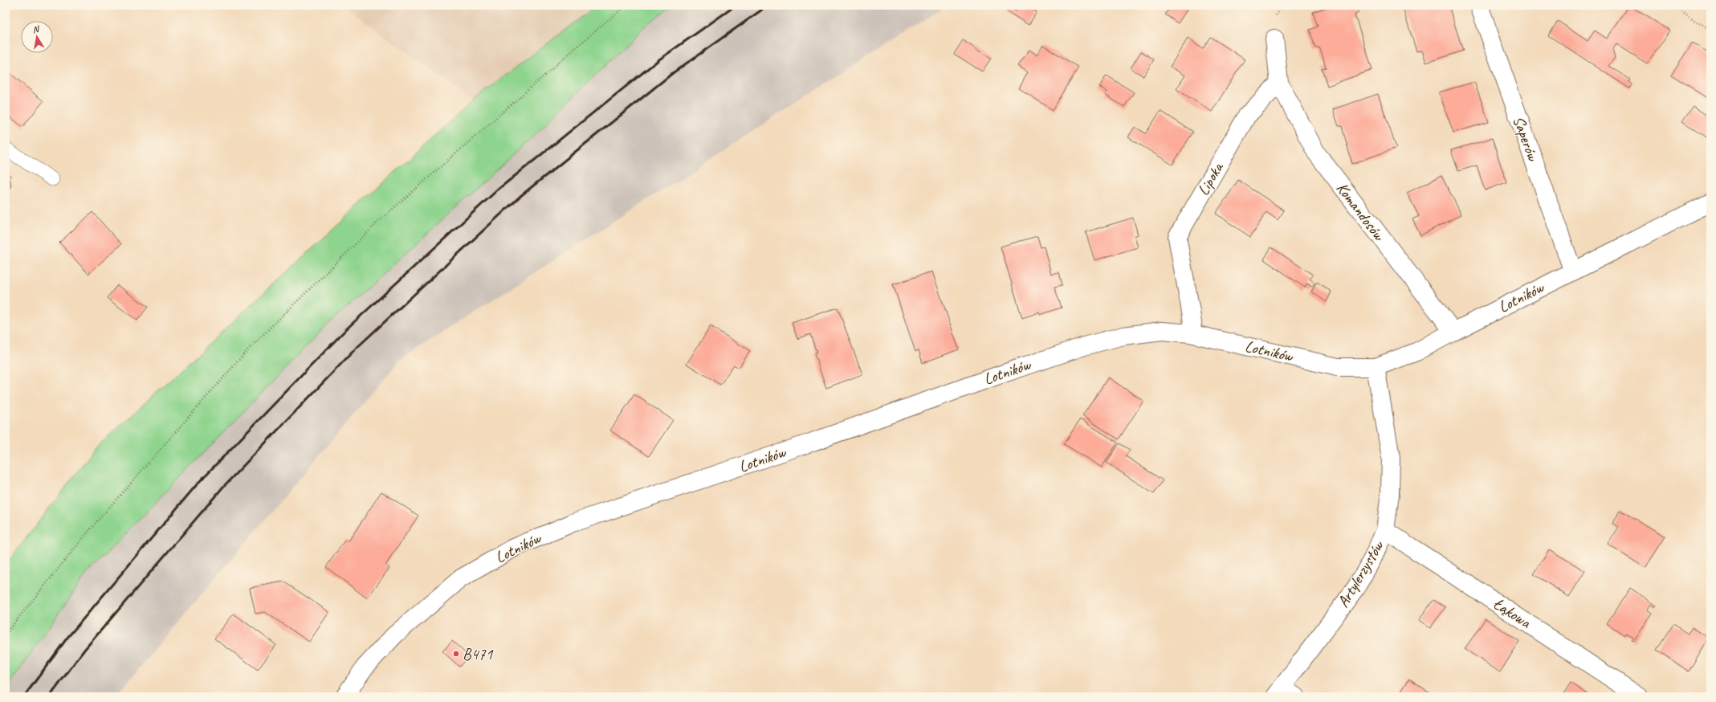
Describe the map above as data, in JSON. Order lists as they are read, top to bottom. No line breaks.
{"streets":{"street":["Saperów","Lipoka","Komandosów","Lotników","Artylerzystów","Łąkowa"]},"crossings":[["Saperów","Lotników"],["Lipoka","Komandosów"],["Lipoka","Lotników"],["Komandosów","Lotników"],["Lotników","Artylerzystów"],["Artylerzystów","Łąkowa"]],"places":["B471"],"north":"top"}
